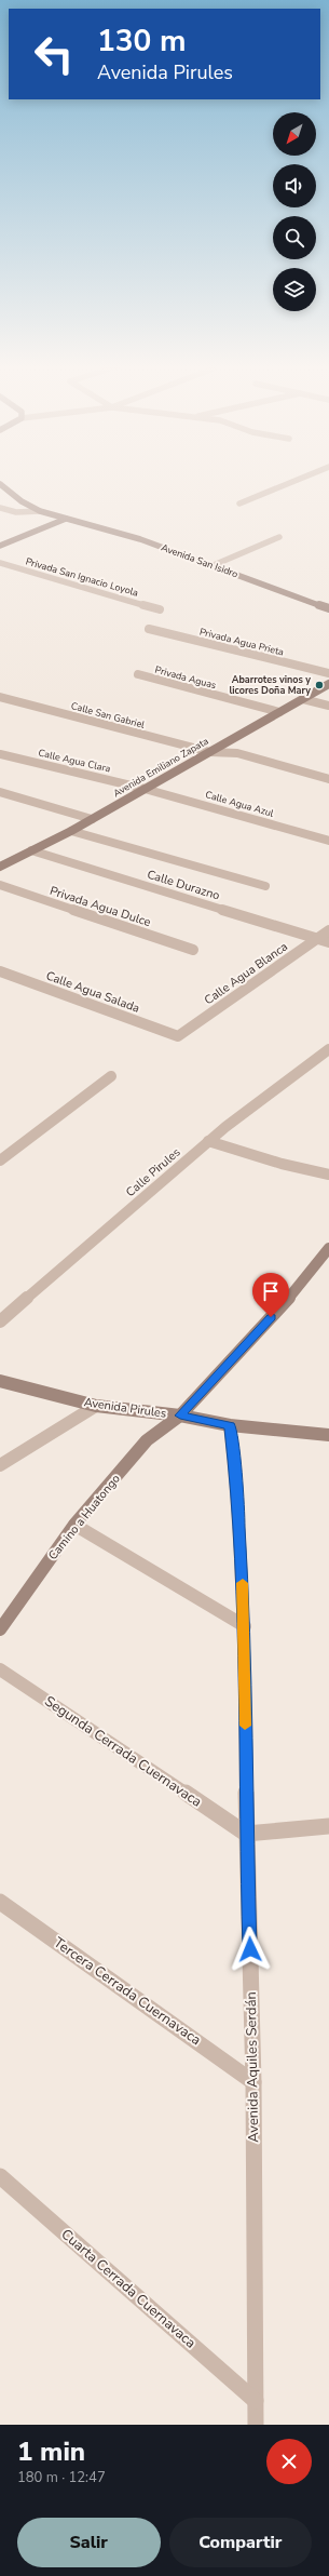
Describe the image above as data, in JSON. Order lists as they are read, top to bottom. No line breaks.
{"streets":{"main road":["Avenida San Isidro","Avenida Emiliano Zapata","Avenida Pirules","Camino a Huatongo"],"street":["Privada San Ignacio Loyola","Privada Agua Prieta","Privada Aguas","Calle San Gabriel","Calle Agua Clara","Calle Agua Azul","Calle Durazno","Privada Agua Dulce","Calle Agua Blanca","Calle Agua Salada","Calle Pirules","Segunda Cerrada Cuernavaca","Tercera Cerrada Cuernavaca","Avenida Aquiles Serdán","Cuarta Cerrada Cuernavaca"]},"crossings":[["Privada Aguas","Avenida Emiliano Zapata"],["Calle San Gabriel","Avenida Emiliano Zapata"],["Calle Agua Clara","Avenida Emiliano Zapata"],["Calle Agua Clara","Calle Agua Azul"],["Avenida Emiliano Zapata","Calle Agua Azul"],["Avenida Emiliano Zapata","Calle Durazno"],["Calle Durazno","Calle Agua Blanca"],["Calle Agua Blanca","Calle Agua Salada"],["Avenida Pirules","Camino a Huatongo"],["Avenida Pirules","Avenida Aquiles Serdán"],["Segunda Cerrada Cuernavaca","Avenida Aquiles Serdán"],["Tercera Cerrada Cuernavaca","Avenida Aquiles Serdán"],["Avenida Aquiles Serdán","Cuarta Cerrada Cuernavaca"]],"places":["Abarrotes vinos y licores Doña Mary"],"north":"bottom left","page":{"turn":["130 m","Avenida Pirules"],"heading":["1 min","180 m · 12:47"],"buttons":["Salir","Compartir"]}}
